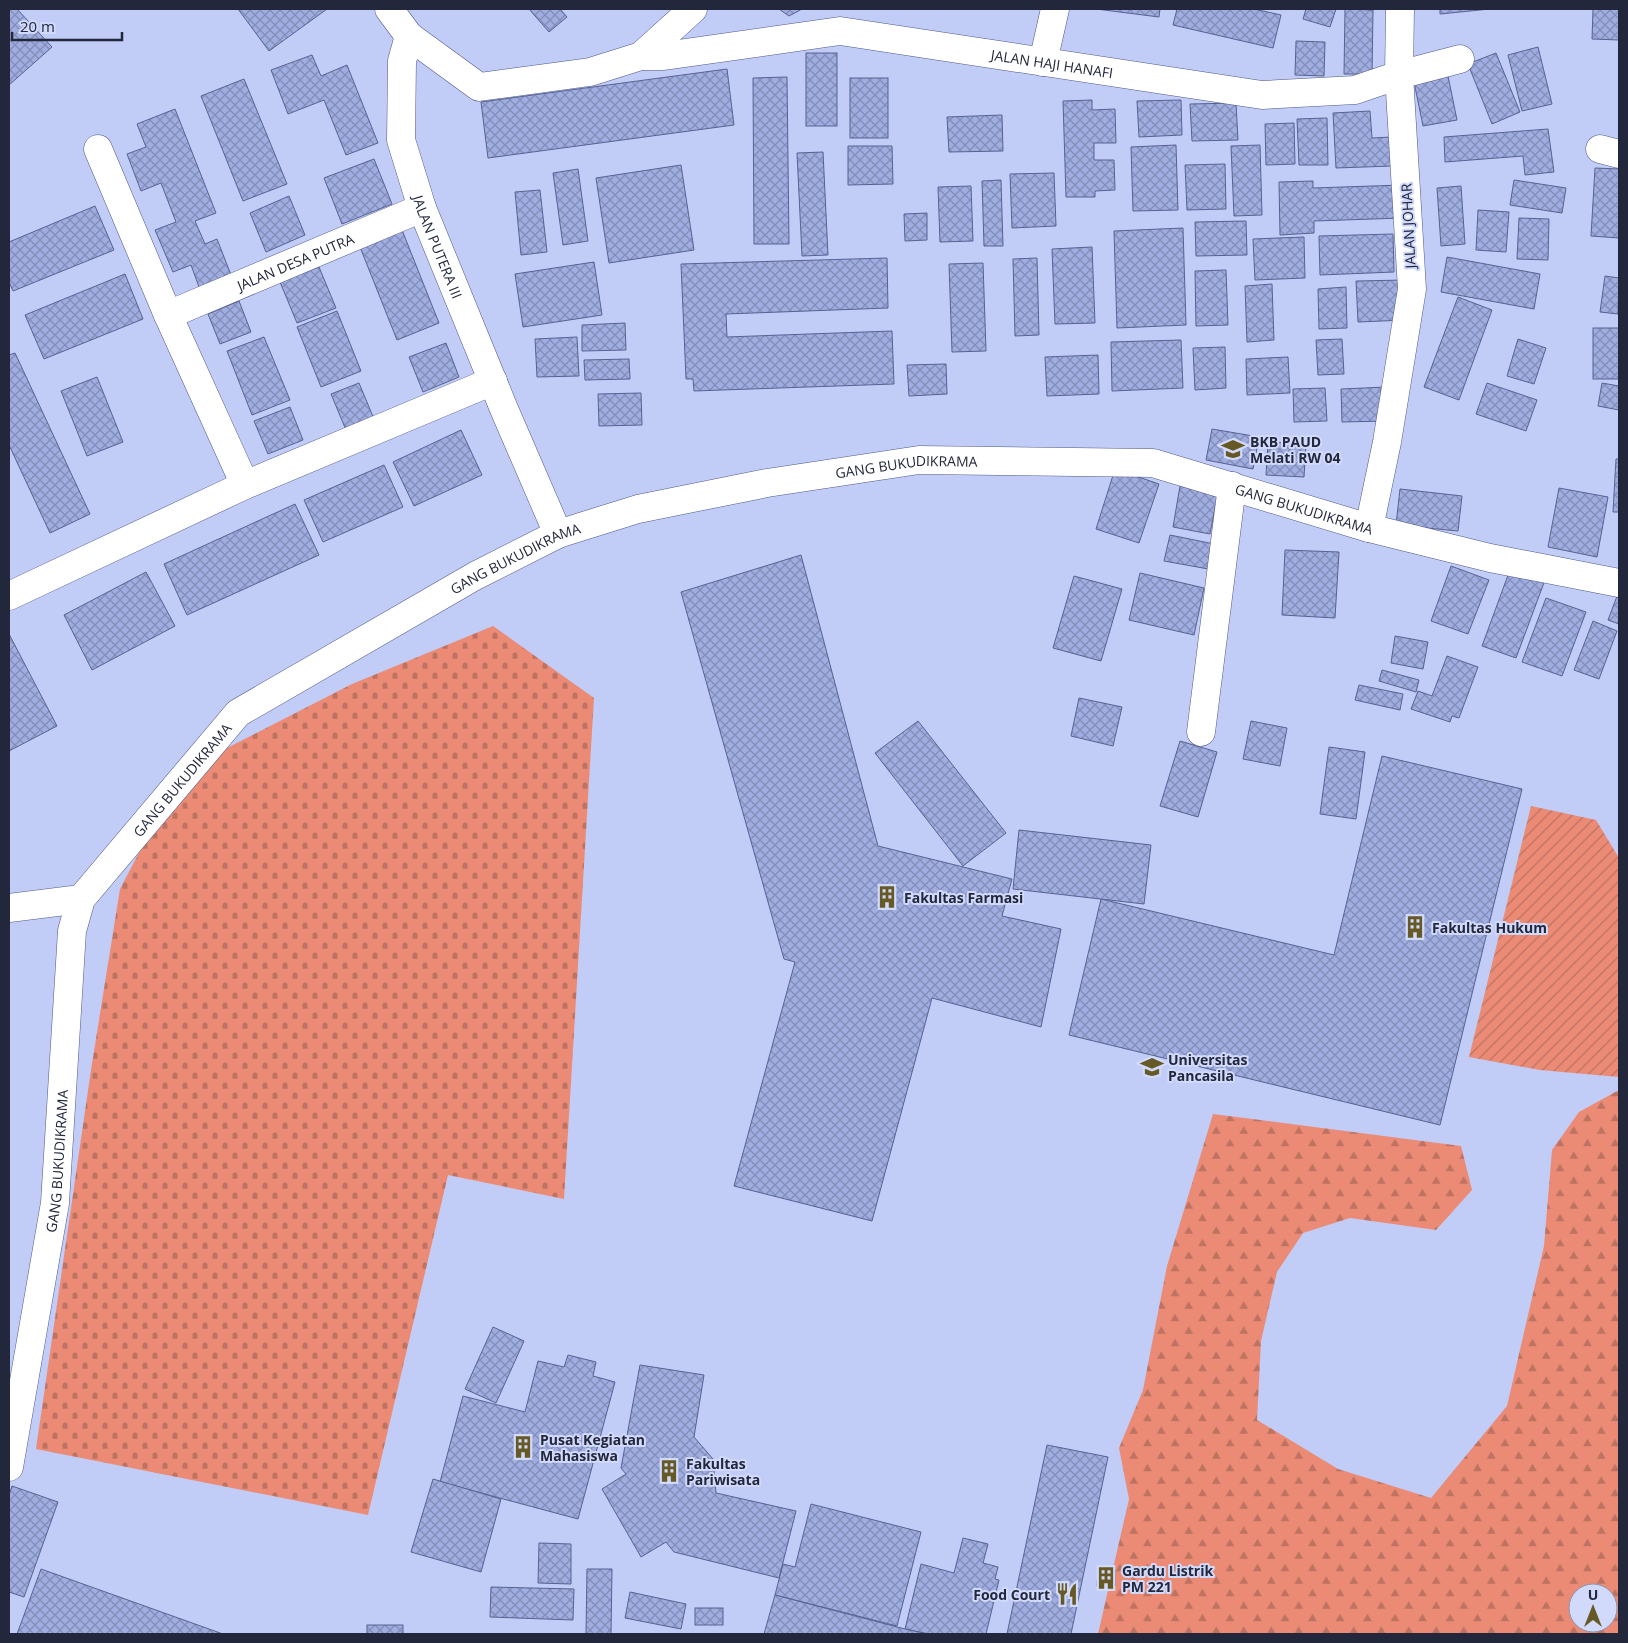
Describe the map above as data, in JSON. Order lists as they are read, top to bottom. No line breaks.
{"streets":{"street":["JALAN HAJI HANAFI","JALAN JOHAR","JALAN PUTERA III","JALAN DESA PUTRA","GANG BUKUDIKRAMA"]},"crossings":[["JALAN HAJI HANAFI","JALAN JOHAR"],["JALAN JOHAR","GANG BUKUDIKRAMA"],["JALAN PUTERA III","JALAN DESA PUTRA"],["JALAN PUTERA III","GANG BUKUDIKRAMA"]],"places":{"school or university":["BKB PAUD Melati RW 04","Universitas Pancasila"],"building":["Fakultas Farmasi","Fakultas Hukum","Pusat Kegiatan Mahasiswa","Fakultas Pariwisata","Gardu Listrik PM 221"],"restaurant":["Food Court"]},"scale_bar":"20 m","north":"top"}
